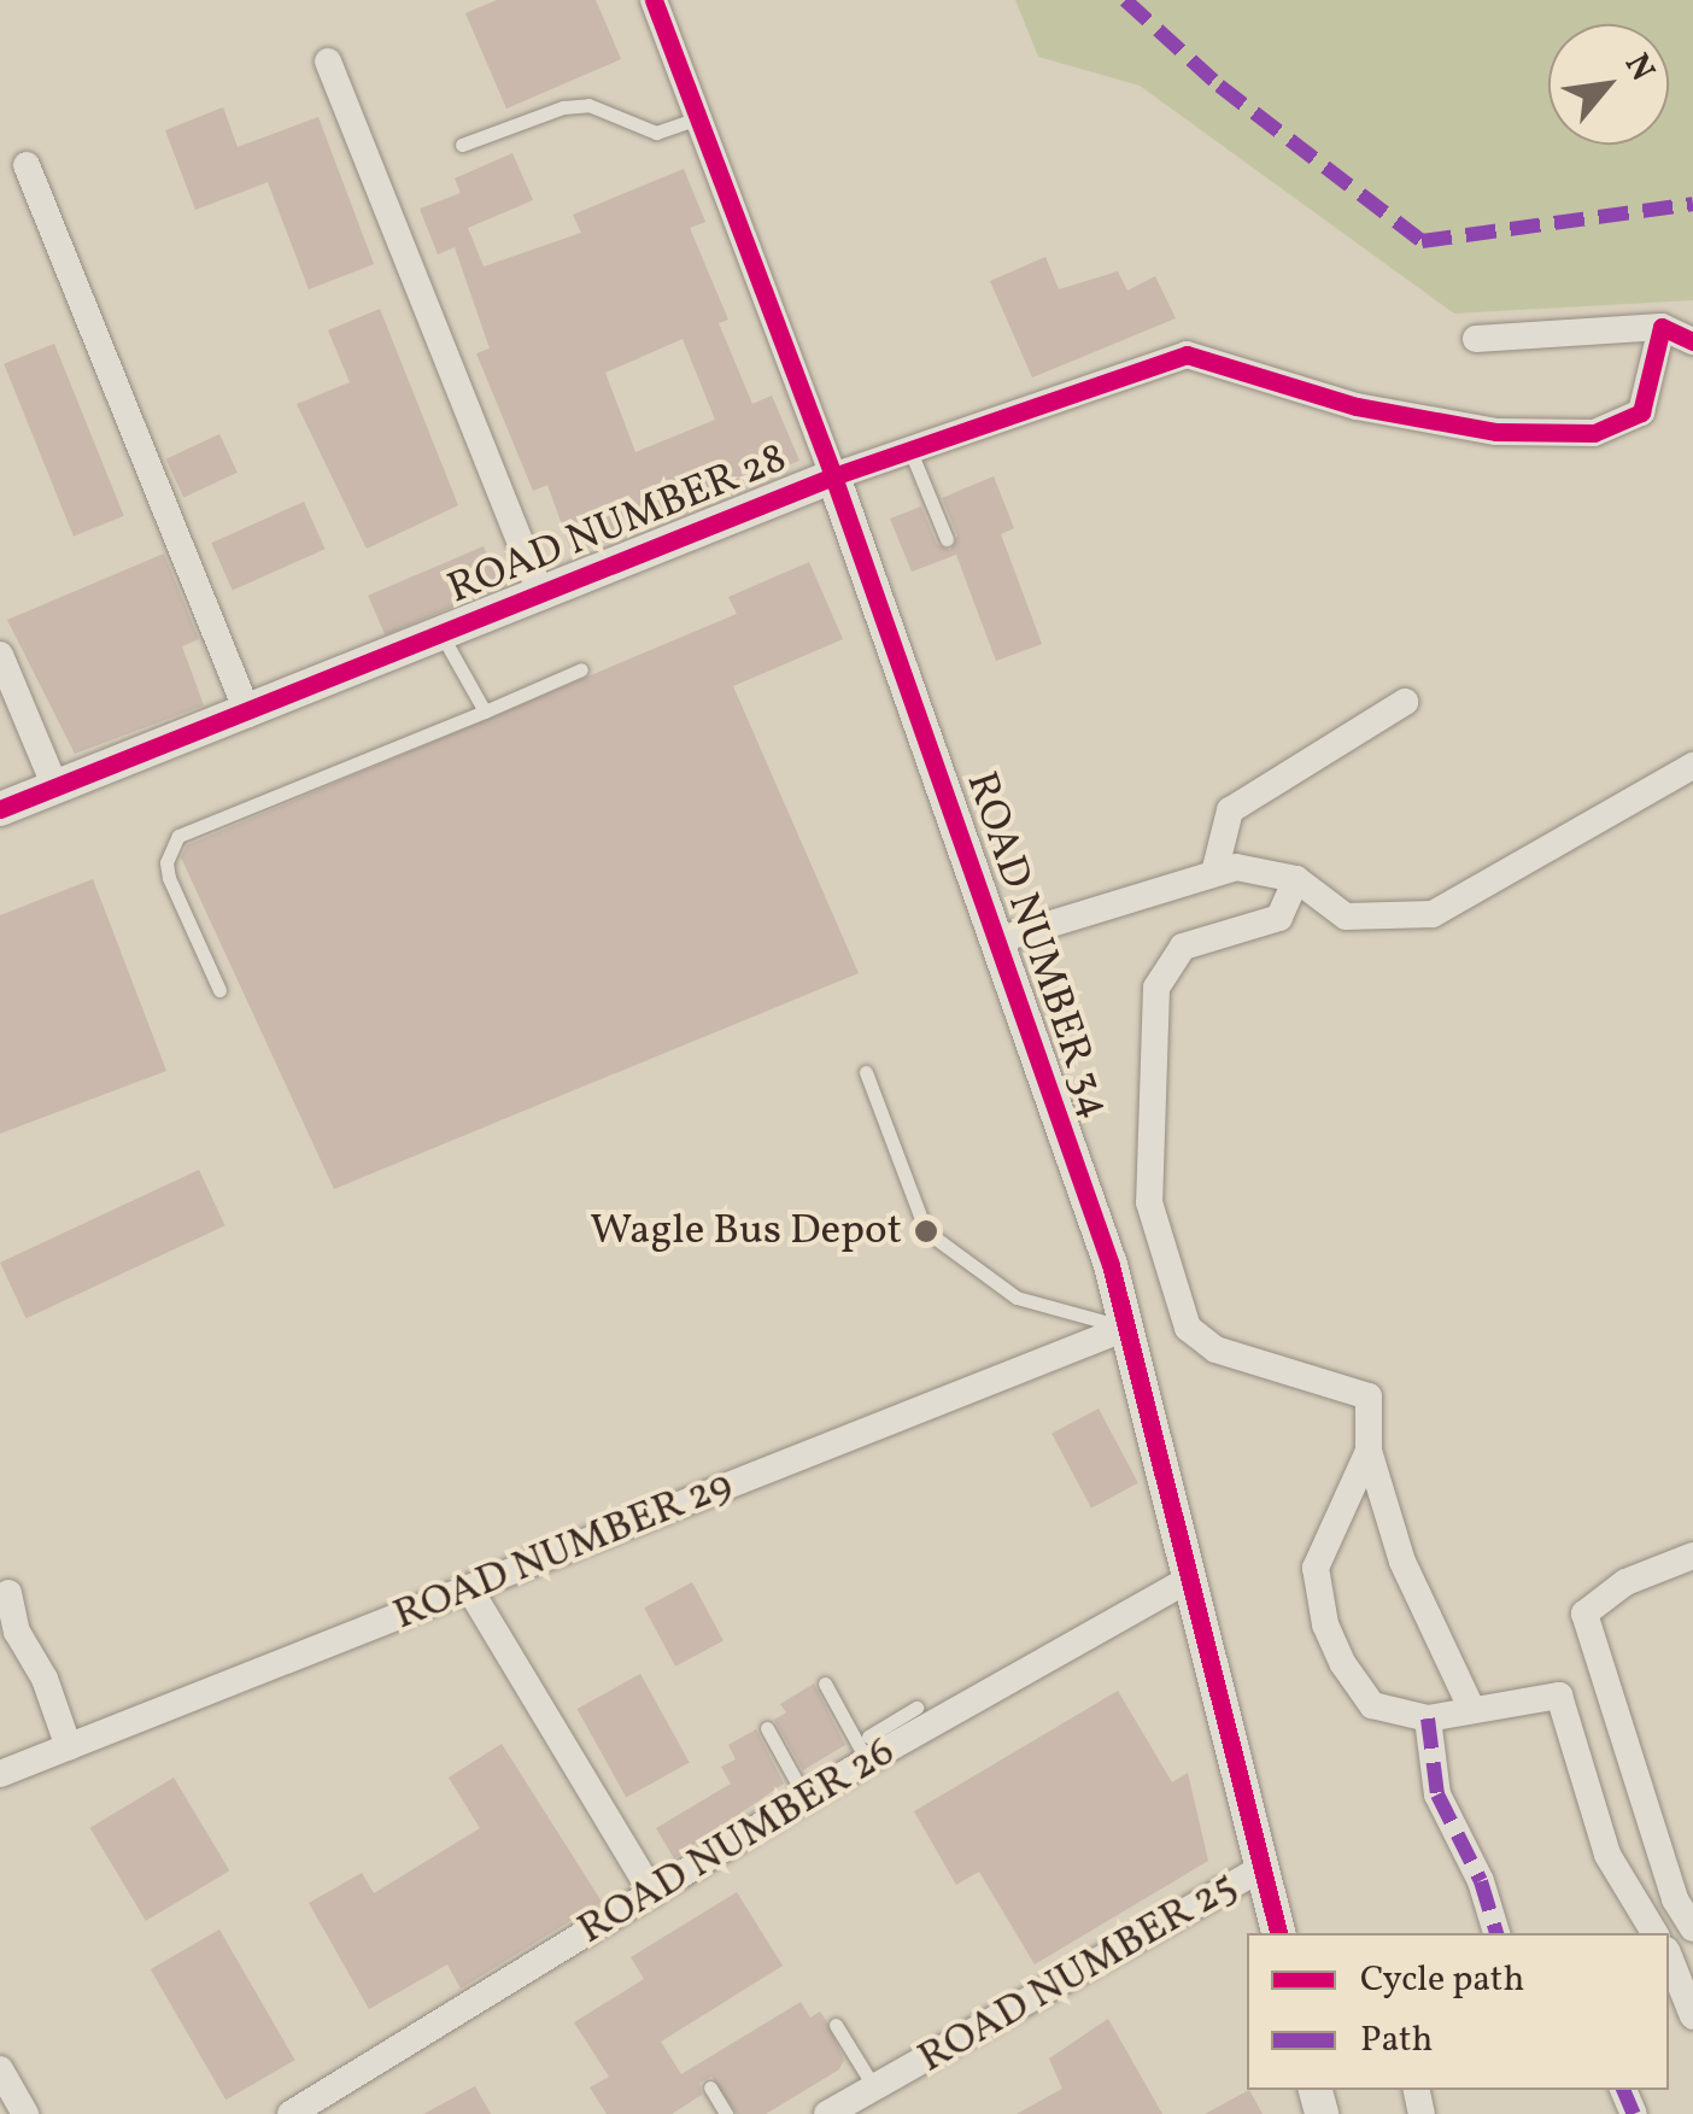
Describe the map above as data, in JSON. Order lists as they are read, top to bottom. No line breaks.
{"streets":{"street":["ROAD NUMBER 28","ROAD NUMBER 34","ROAD NUMBER 29","ROAD NUMBER 26","ROAD NUMBER 25"]},"crossings":[["ROAD NUMBER 28","ROAD NUMBER 34"],["ROAD NUMBER 34","ROAD NUMBER 29"],["ROAD NUMBER 34","ROAD NUMBER 26"],["ROAD NUMBER 34","ROAD NUMBER 25"]],"places":["Wagle Bus Depot"],"legend":["Cycle path","Path"],"north":"top right"}
